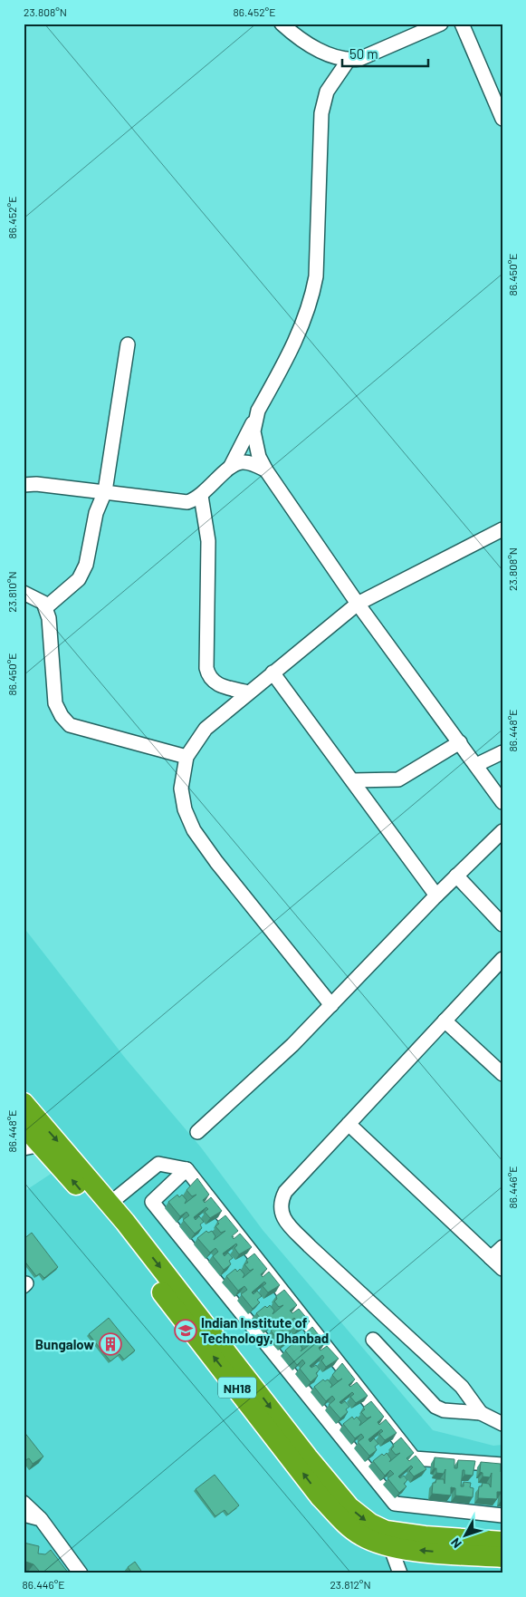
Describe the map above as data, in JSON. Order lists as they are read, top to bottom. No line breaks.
{"streets":{"highway":["NH18"]},"places":{"school or university":["Indian Institute of Technology, Dhanbad"],"building":["Bungalow"]},"scale_bar":"50 m","north":"bottom left","coordinates":["23.808°N","86.452°E","86.450°E","23.810°N","86.448°E","86.446°E","23.812°N"]}
